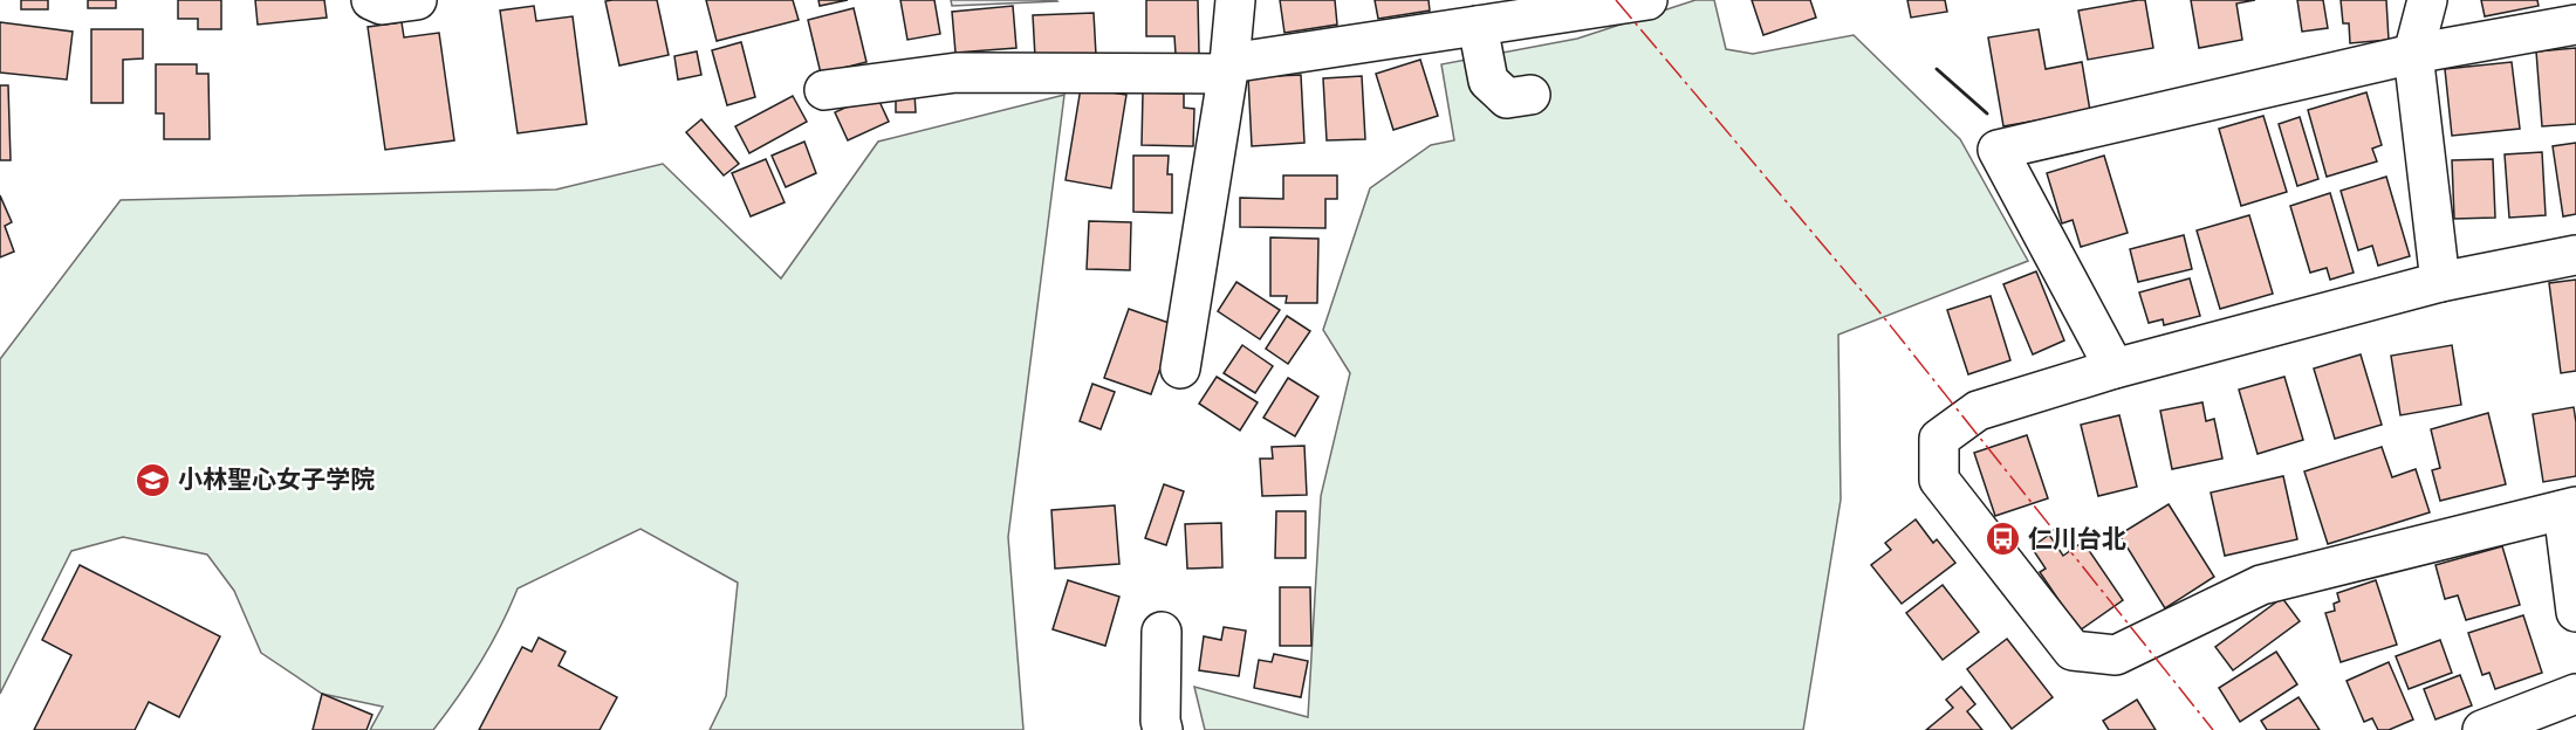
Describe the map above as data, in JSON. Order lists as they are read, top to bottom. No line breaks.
{"places":{"school or university":["小林聖心女子学院"],"bus stop":["仁川台北"]}}
